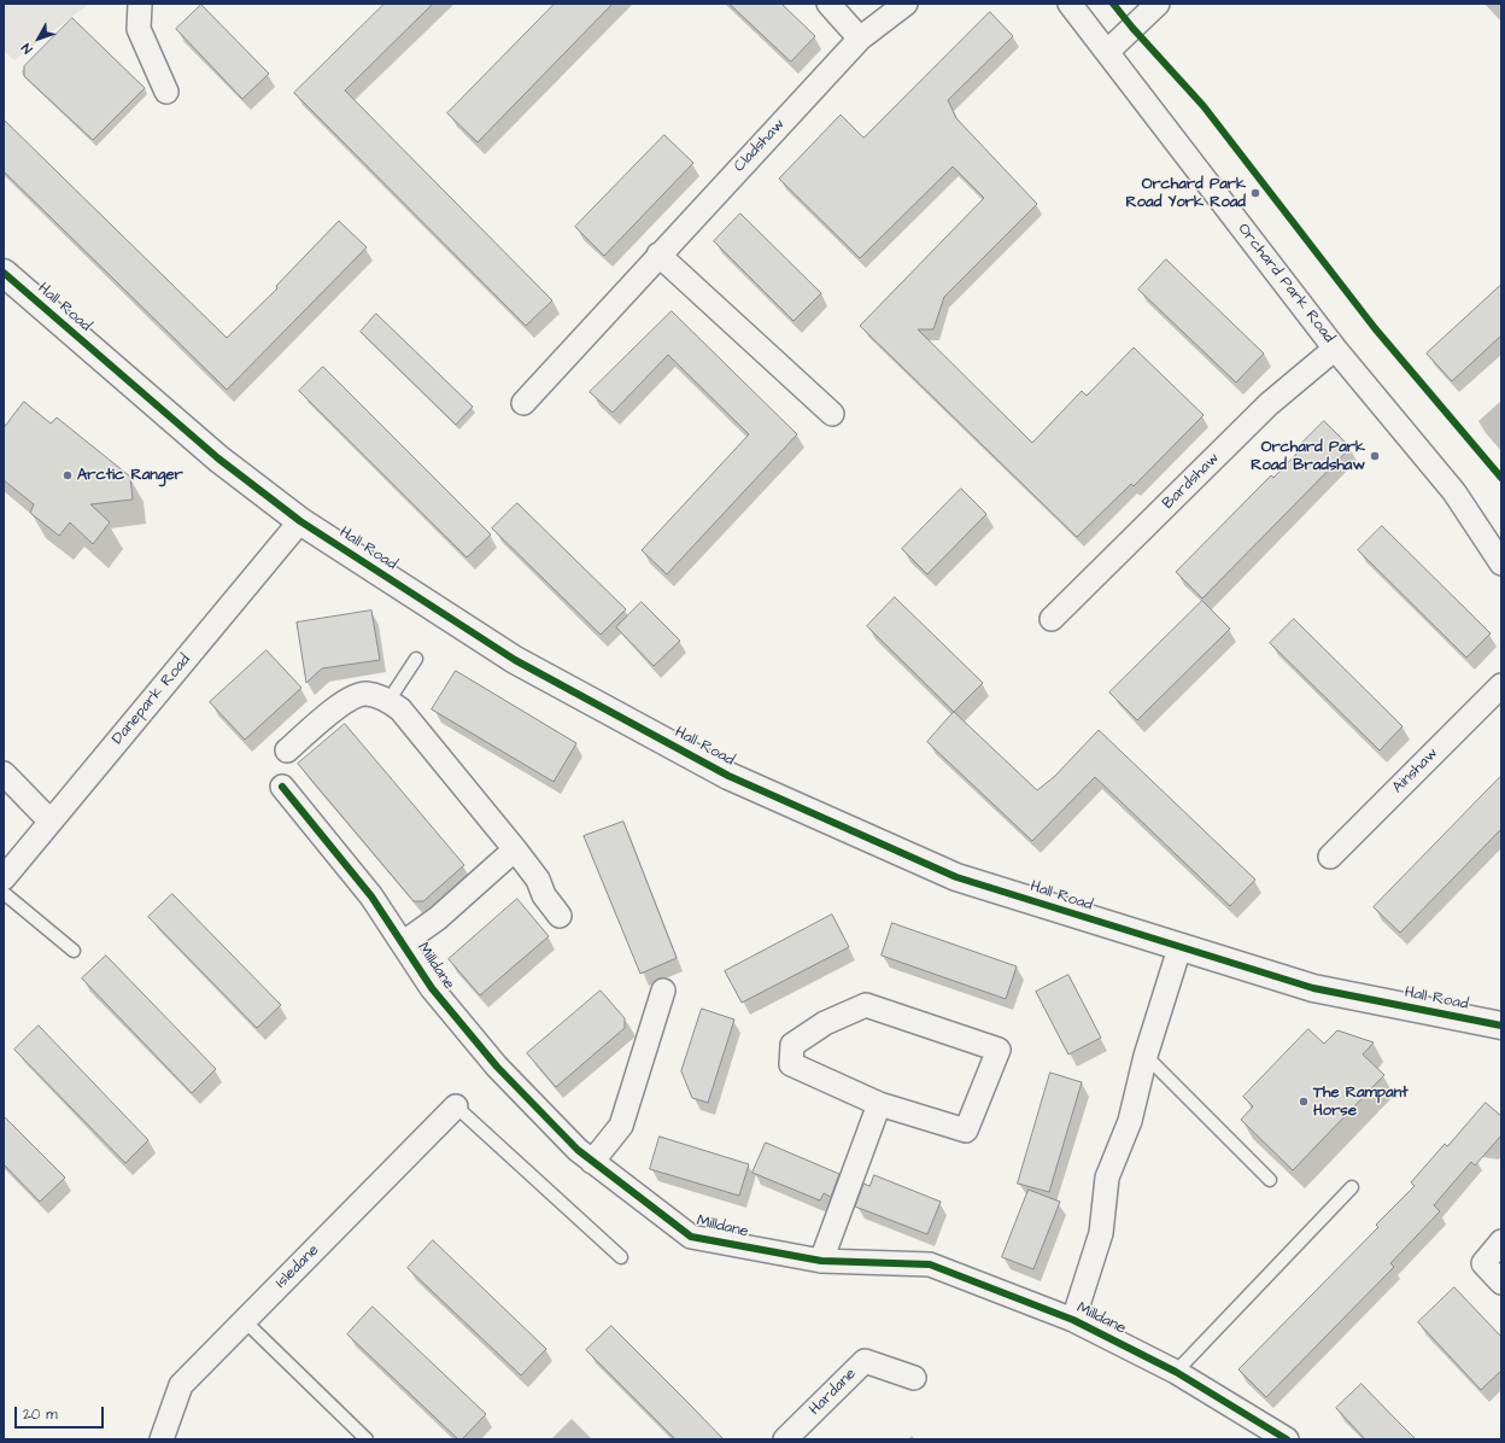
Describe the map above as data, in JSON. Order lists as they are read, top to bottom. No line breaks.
{"streets":{"street":["Cladshaw","Orchard Park Road","Hall Road","Bardshaw","Danepark Road","Ainshaw","Milldane","Isledane","Hardane"]},"crossings":[["Orchard Park Road","Bardshaw"],["Hall Road","Danepark Road"],["Hall Road","Milldane"]],"places":["Orchard Park Road York Road","Orchard Park Road Bradshaw","Arctic Ranger","The Rampant Horse"],"scale_bar":"20 m","north":"bottom left"}
